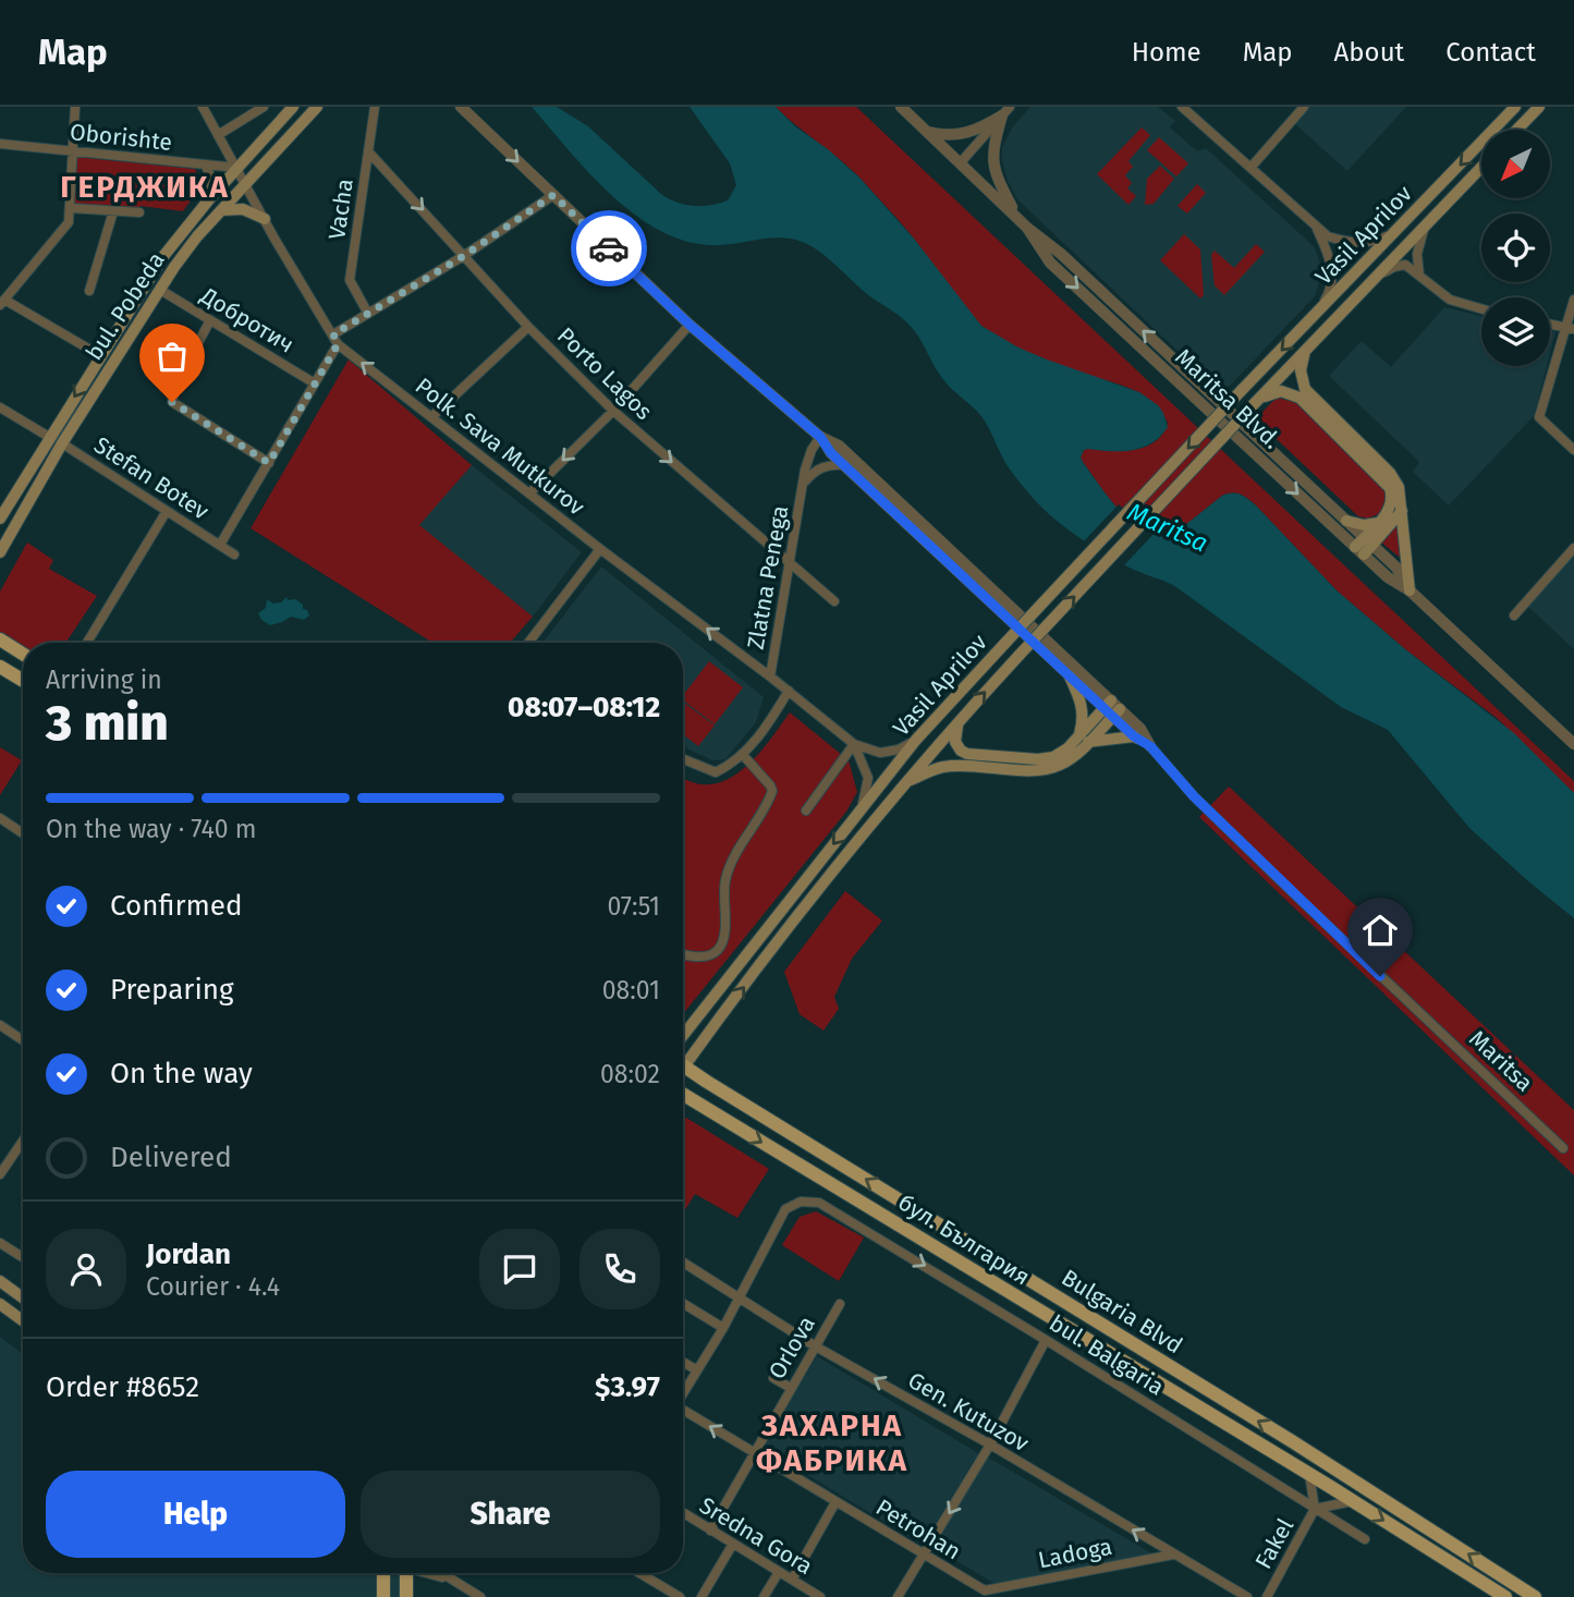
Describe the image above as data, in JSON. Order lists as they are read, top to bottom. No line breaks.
{"streets":{"main road":["Vasil Aprilov","bul. Pobeda","бул. България","Bulgaria Blvd"],"street":["Oborishte","Vacha","Добротич","Porto Lagos","Maritsa Blvd.","Polk. Sava Mutkurov","Stefan Botev","Zlatna Penega","Maritsa","Orlova","bul. Balgaria","Gen. Kutuzov","Petrohan","Sredna Gora","Fakel","Ladoga"]},"crossings":[["Oborishte","bul. Pobeda"],["Oborishte","Polk. Sava Mutkurov"],["Vacha","Porto Lagos"],["bul. Pobeda","Добротич"],["bul. Pobeda","Polk. Sava Mutkurov"],["bul. Pobeda","Stefan Botev"],["Porto Lagos","Zlatna Penega"],["Polk. Sava Mutkurov","Zlatna Penega"],["Zlatna Penega","Maritsa"],["Orlova","Gen. Kutuzov"],["Orlova","Petrohan"],["Orlova","Sredna Gora"],["bul. Balgaria","Gen. Kutuzov"],["bul. Balgaria","Fakel"],["Gen. Kutuzov","Ladoga"],["Petrohan","Ladoga"]],"one_way":["Porto Lagos","Polk. Sava Mutkurov","бул. България","Bulgaria Blvd","Gen. Kutuzov"],"districts":["ГЕРДЖИКА","ЗАХАРНА ФАБРИКА"],"water":["Maritsa"],"north":"bottom left","page":{"header":"Map","nav":["Home","Map","About","Contact"],"heading":["3 min","Arriving in","08:07–08:12"],"panel":["Jordan","Courier · 4.4","Order #8652","$3.97"],"bar":"On the way · 740 m","list":[["Confirmed","07:51"],["Preparing","08:01"],["On the way","08:02"],"Delivered"],"buttons":["Help","Share"]}}
